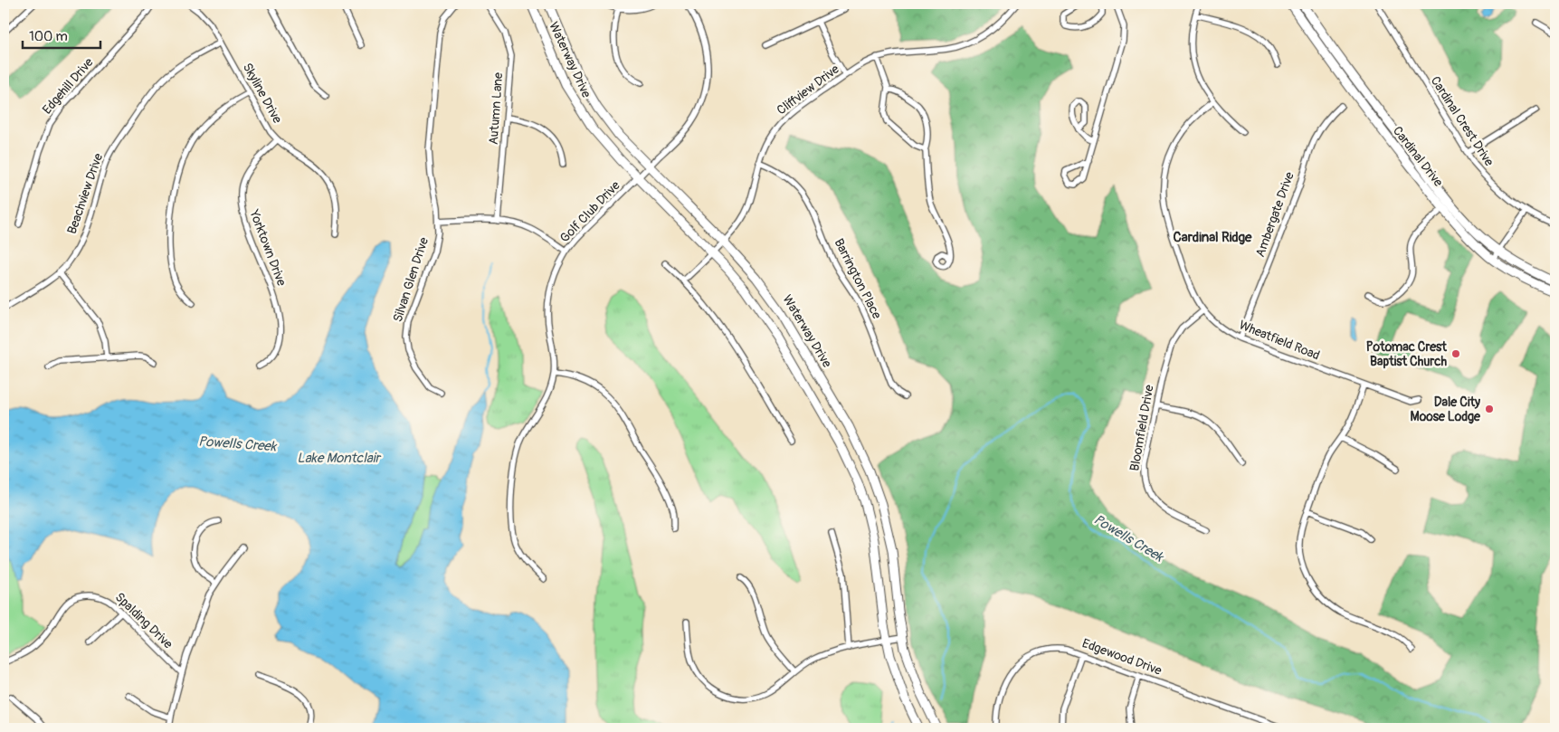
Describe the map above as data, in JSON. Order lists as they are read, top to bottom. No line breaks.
{"streets":{"main road":["Waterway Drive","Cardinal Drive"],"street":["Edgehill Drive","Cliffview Drive","Skyline Drive","Autumn Lane","Cardinal Crest Drive","Beachview Drive","Golf Club Drive","Ambergate Drive","Yorktown Drive","Barrington Place","Silvan Glen Drive","Wheatfield Road","Bloomfield Drive","Spalding Drive","Edgewood Drive"]},"crossings":[["Waterway Drive","Cliffview Drive"],["Waterway Drive","Golf Club Drive"],["Cliffview Drive","Barrington Place"],["Skyline Drive","Beachview Drive"],["Skyline Drive","Yorktown Drive"],["Ambergate Drive","Wheatfield Road"],["Wheatfield Road","Bloomfield Drive"]],"districts":["Cardinal Ridge"],"water":["Powells Creek","Lake Montclair"],"places":["Potomac Crest Baptist Church","Dale City Moose Lodge"],"scale_bar":"100 m"}
